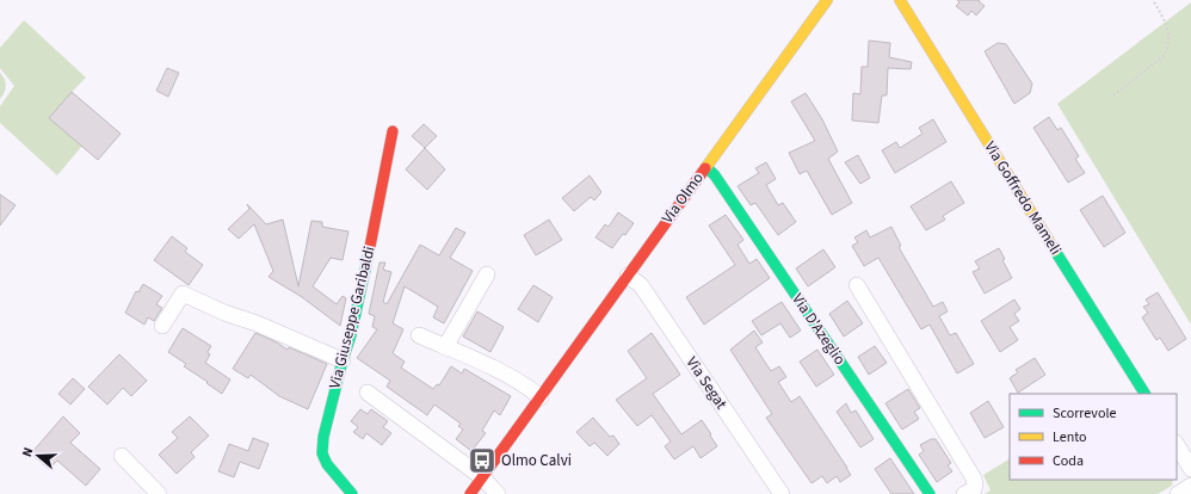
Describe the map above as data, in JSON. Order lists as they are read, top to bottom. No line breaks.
{"streets":{"street":["Via Olmo","Via Goffredo Mameli","Via Giuseppe Garibaldi","Via D'Azeglio","Via Segat"]},"crossings":[["Via Olmo","Via D'Azeglio"],["Via Olmo","Via Segat"]],"places":{"bus stop":["Olmo Calvi"]},"legend":["Scorrevole","Lento","Coda"],"north":"left"}
